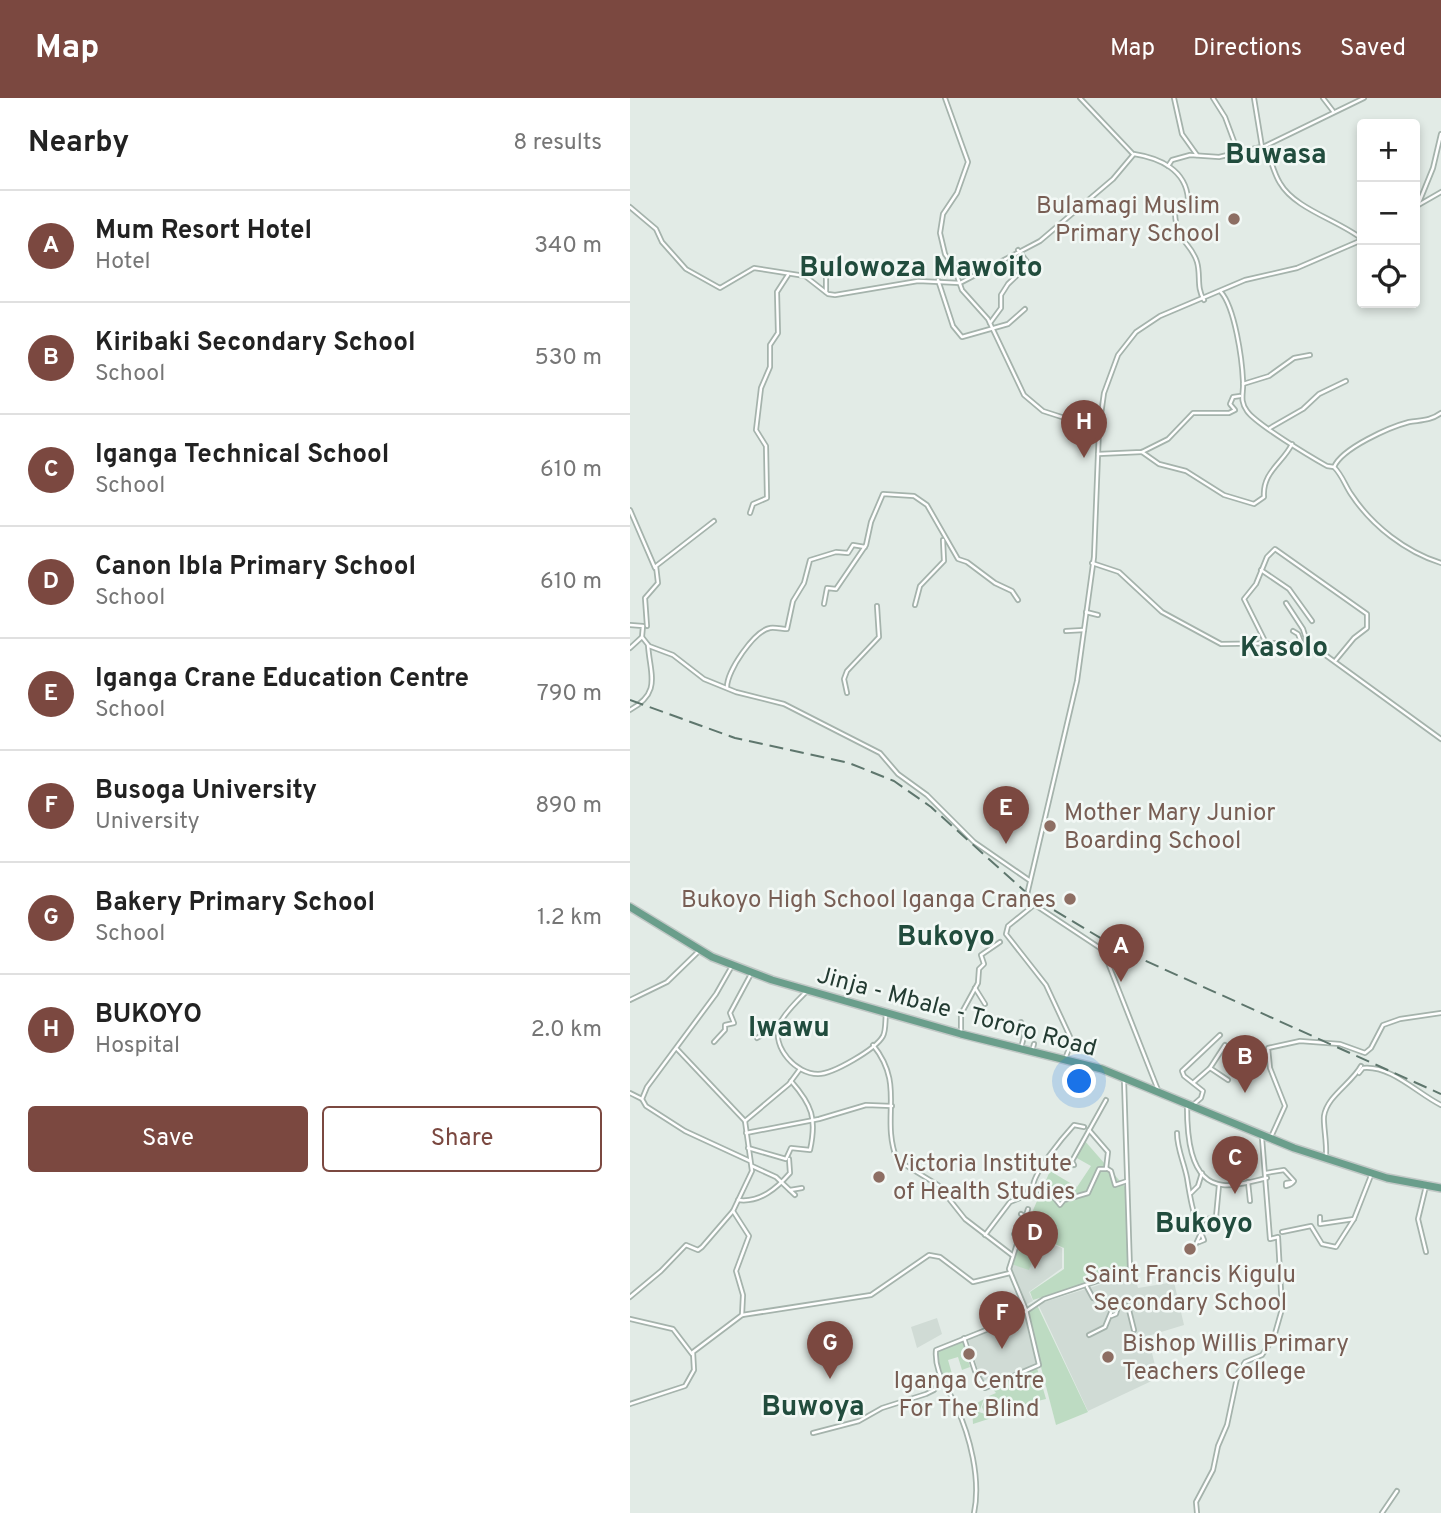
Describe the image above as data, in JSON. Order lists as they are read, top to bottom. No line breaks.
{"streets":{"main road":["Jinja - Mbale - Tororo Road"]},"districts":["Buwasa","Bulowoza Mawoito","Kasolo","Bukoyo","Iwawu","Bukoyo","Buwoya"],"places":["Bulamagi Muslim Primary School","Mother Mary Junior Boarding School","Bukoyo High School Iganga Cranes","Victoria Institute of Health Studies","Saint Francis Kigulu Secondary School","Iganga Centre For The Blind","Bishop Willis Primary Teachers College"],"page":{"header":"Map","nav":["Map","Directions","Saved"],"heading":["Nearby","8 results"],"map_buttons":["+","−"],"list":[{"mark":"A","name":"Mum Resort Hotel","note":"Hotel","value":"340 m"},{"mark":"B","name":"Kiribaki Secondary School","note":"School","value":"530 m"},{"mark":"C","name":"Iganga Technical School","note":"School","value":"610 m"},{"mark":"D","name":"Canon Ibla Primary School","note":"School","value":"610 m"},{"mark":"E","name":"Iganga Crane Education Centre","note":"School","value":"790 m"},{"mark":"F","name":"Busoga University","note":"University","value":"890 m"},{"mark":"G","name":"Bakery Primary School","note":"School","value":"1.2 km"},{"mark":"H","name":"BUKOYO","note":"Hospital","value":"2.0 km"}],"pins":["H","E","A","B","C","D","F","G"],"buttons":["Save","Share"]}}
